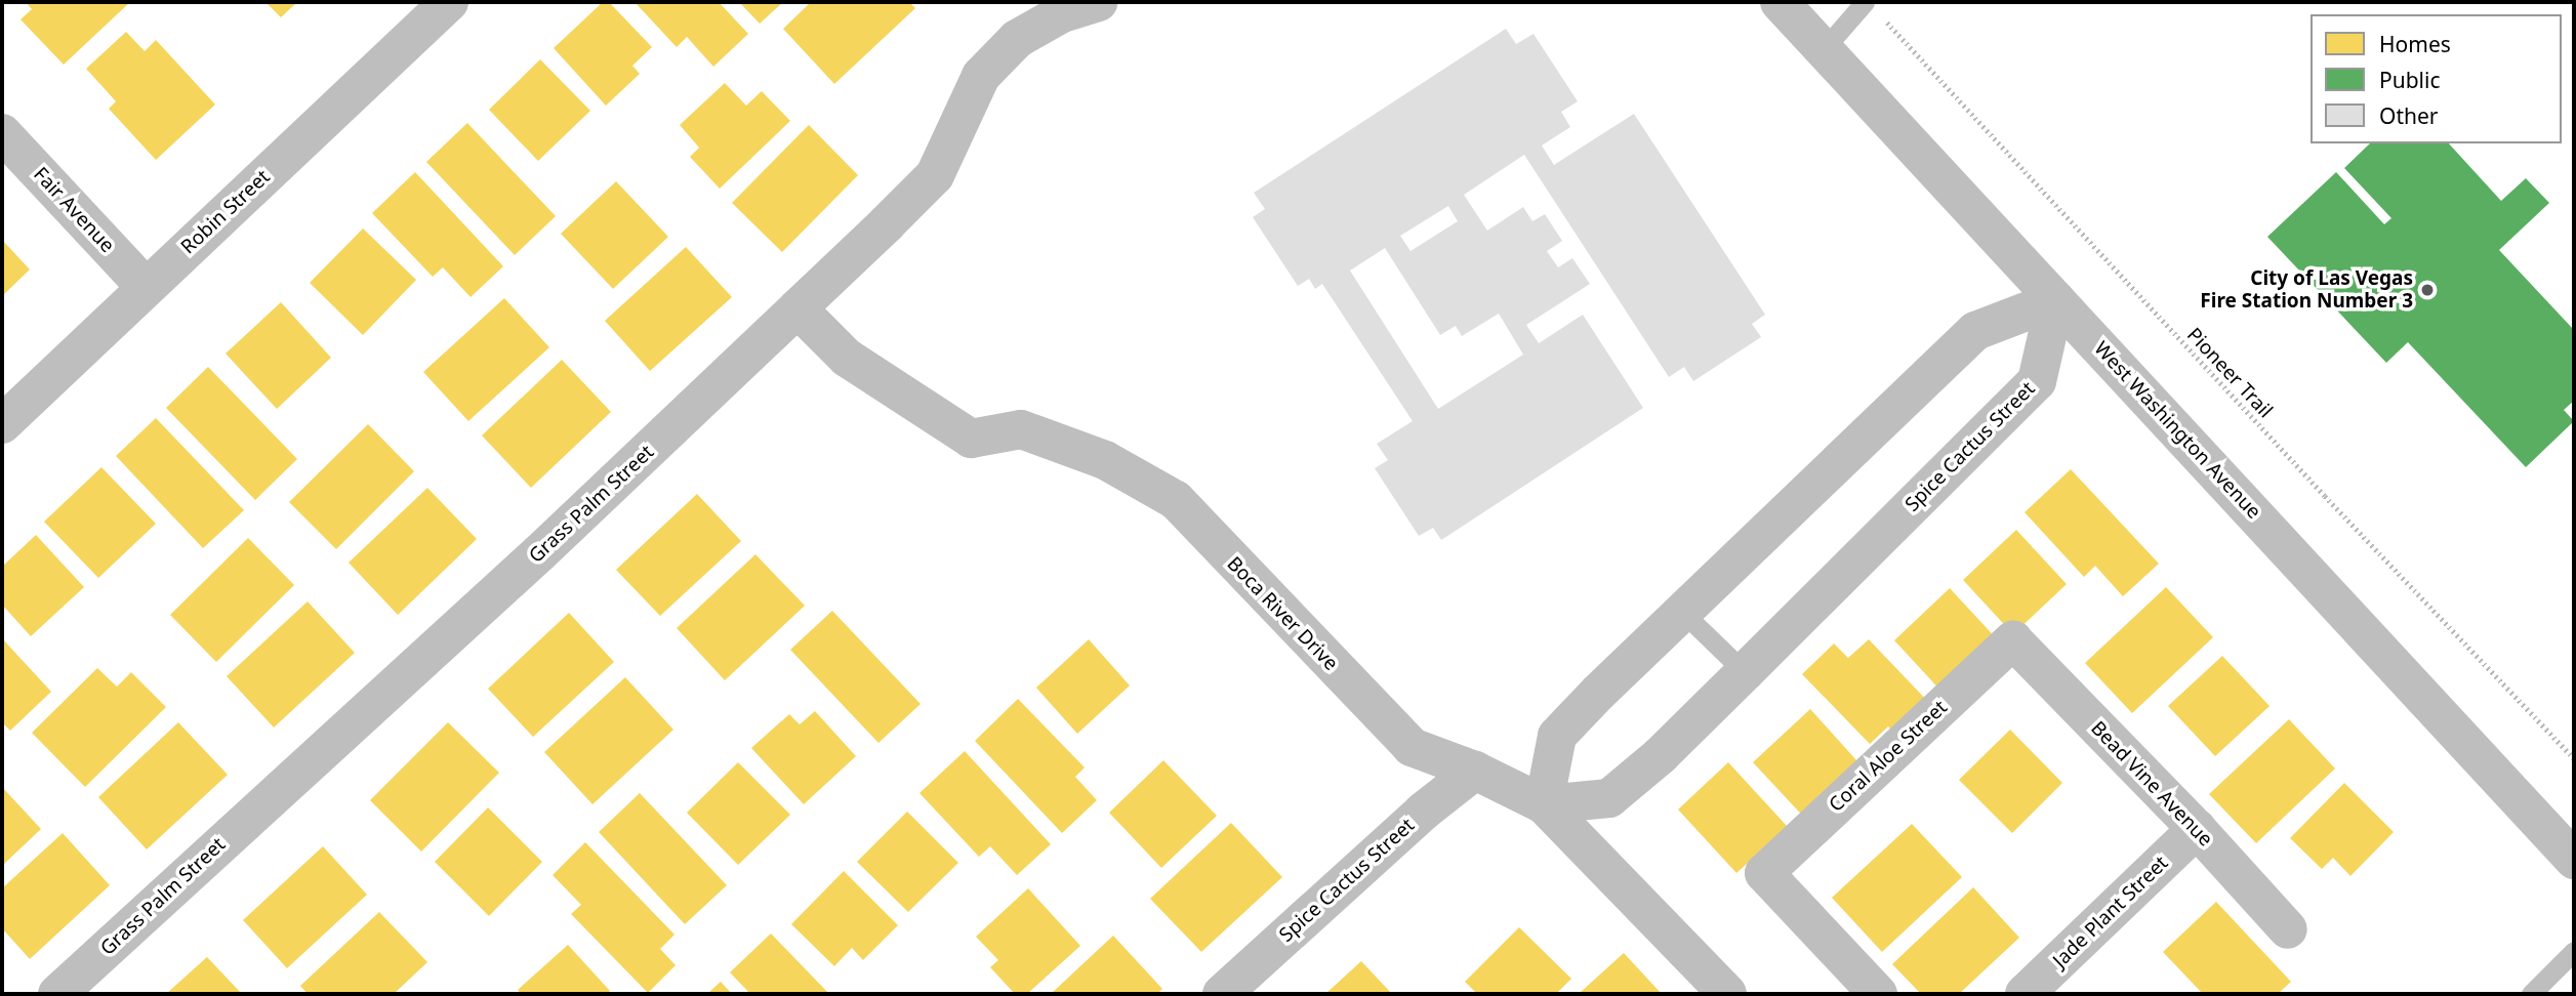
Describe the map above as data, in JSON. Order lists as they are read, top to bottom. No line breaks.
{"streets":{"street":["Fair Avenue","Robin Street","West Washington Avenue","Spice Cactus Street","Grass Palm Street","Boca River Drive","Coral Aloe Street","Bead Vine Avenue","Jade Plant Street"],"path":["Pioneer Trail"]},"crossings":[["Fair Avenue","Robin Street"],["West Washington Avenue","Spice Cactus Street"],["Spice Cactus Street","Boca River Drive"],["Grass Palm Street","Boca River Drive"],["Coral Aloe Street","Bead Vine Avenue"],["Bead Vine Avenue","Jade Plant Street"]],"places":["City of Las Vegas Fire Station Number 3"],"legend":["Homes","Public","Other"]}
